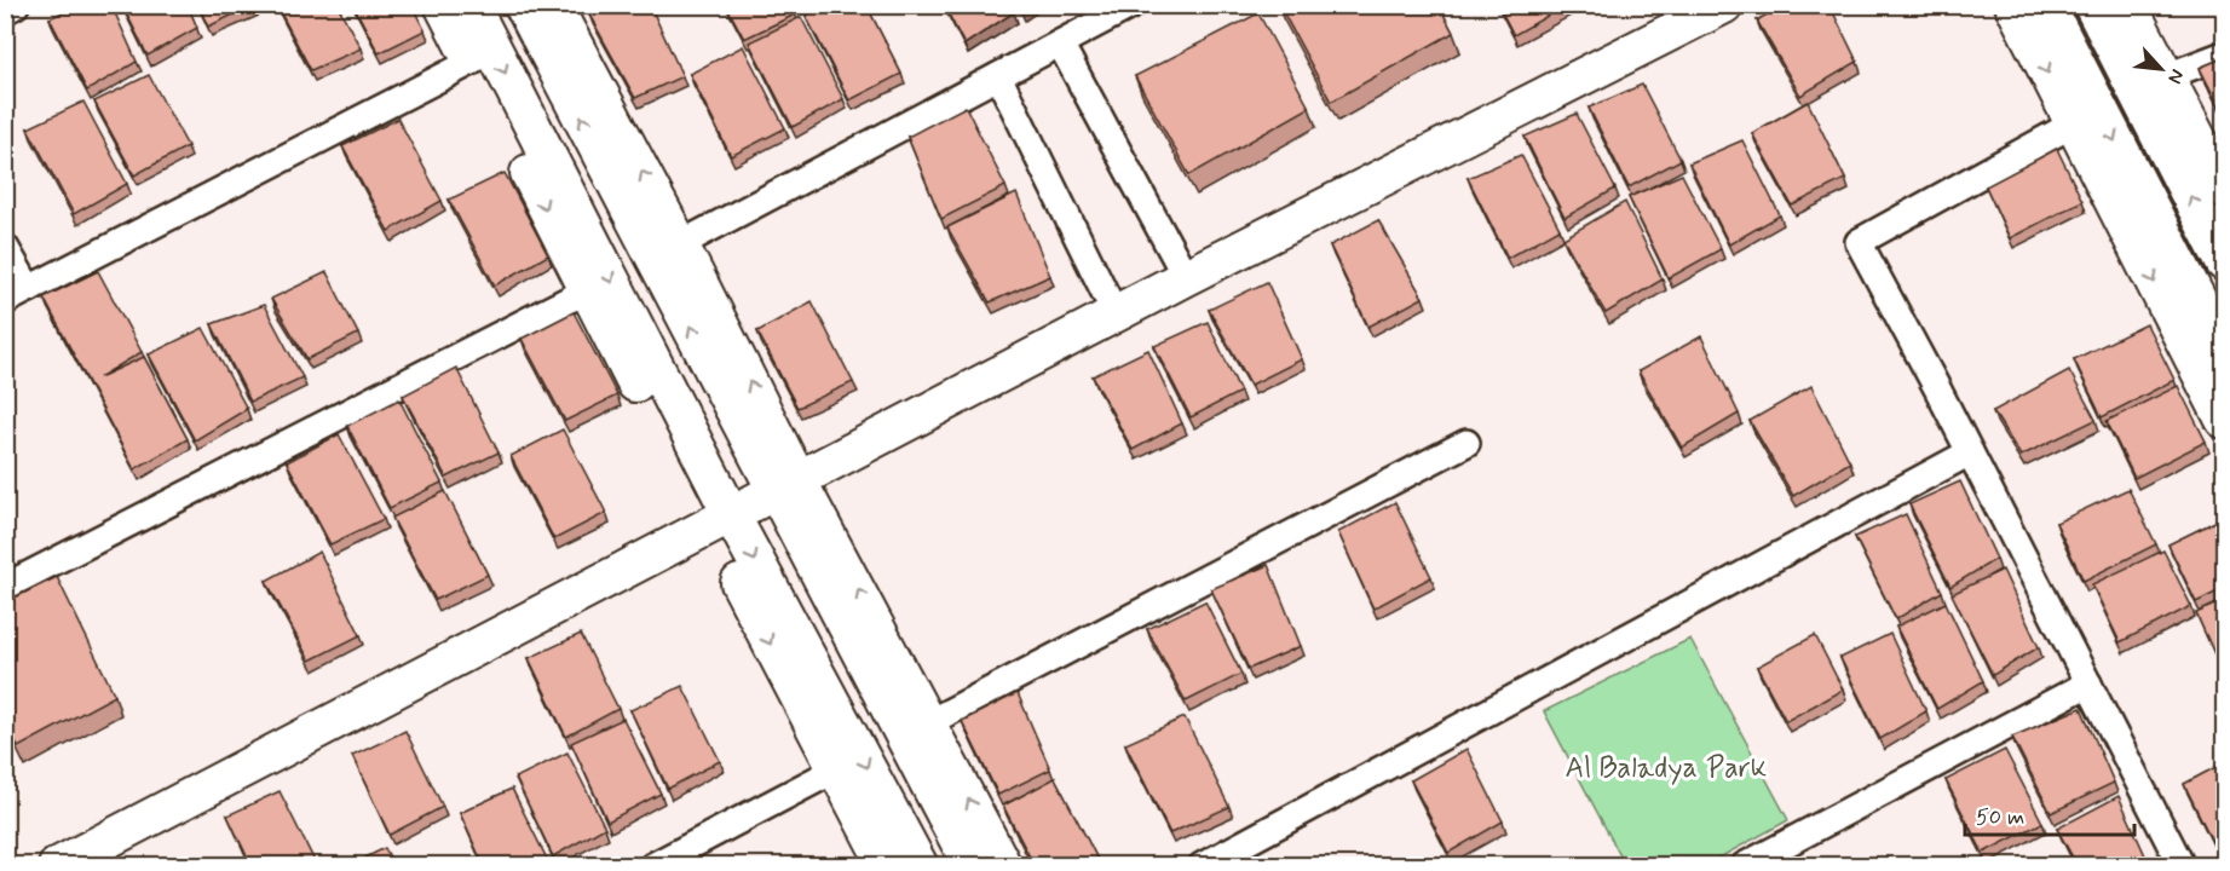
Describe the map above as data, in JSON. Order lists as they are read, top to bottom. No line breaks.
{"parks":["Al Baladya Park"],"scale_bar":"50 m","north":"bottom right"}
